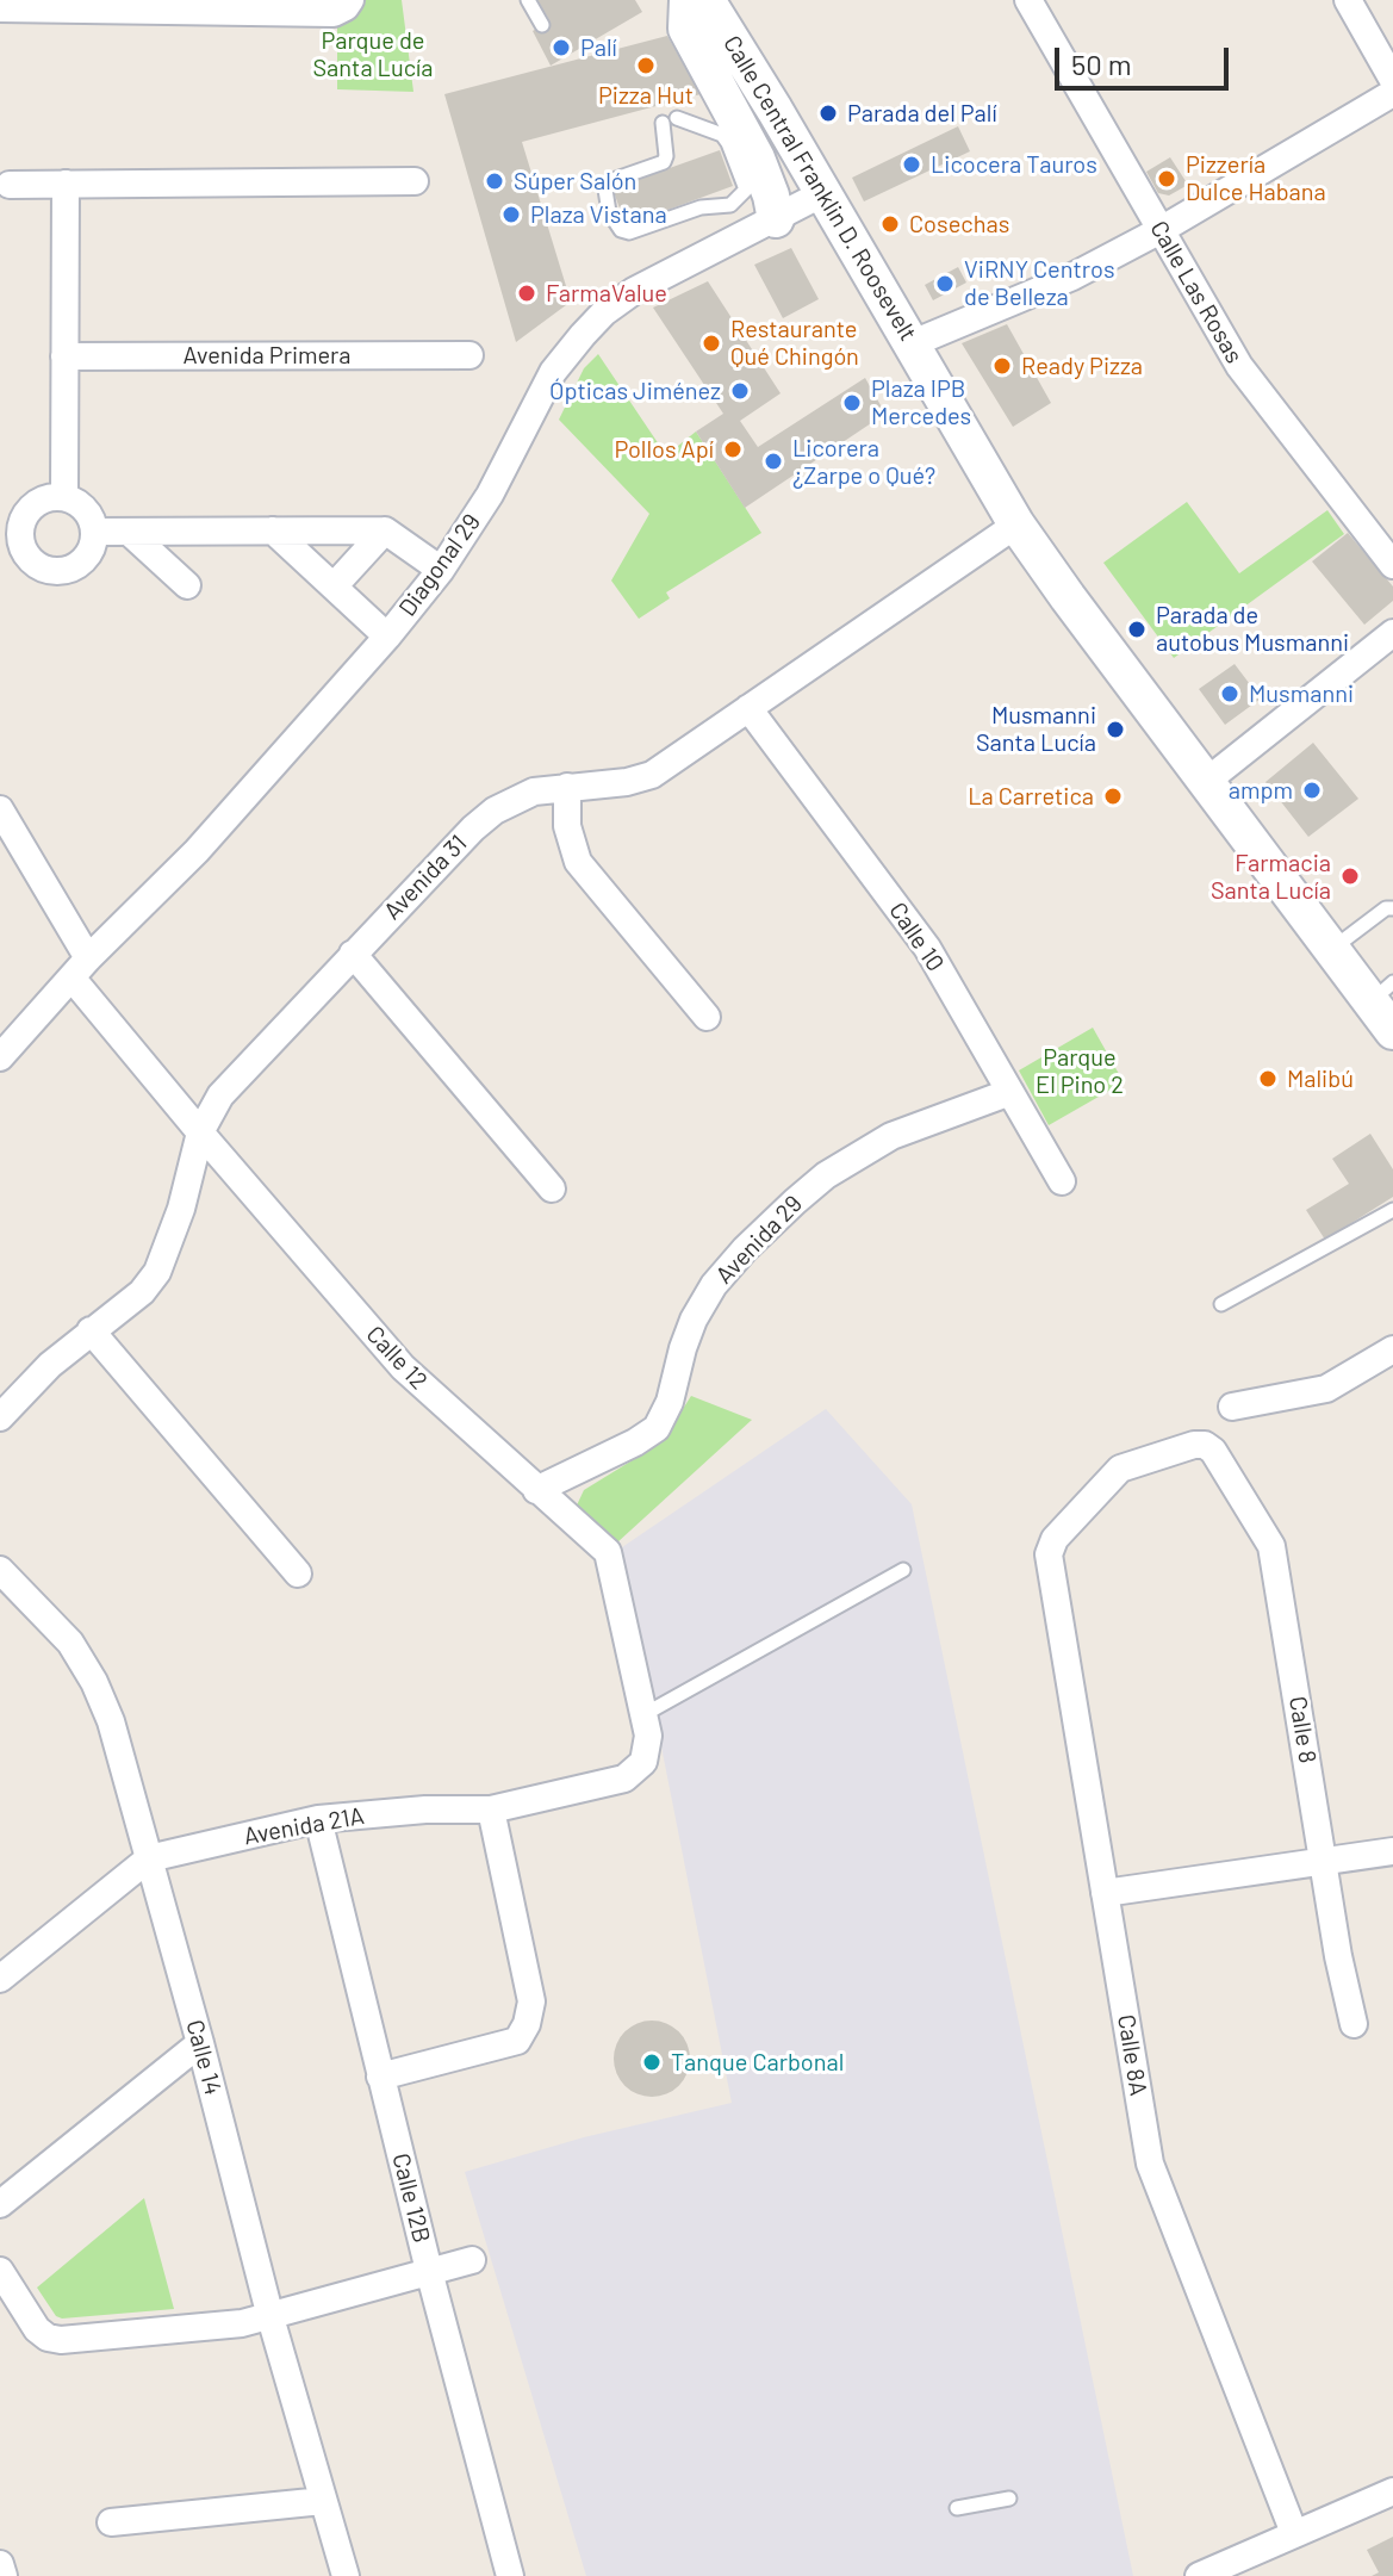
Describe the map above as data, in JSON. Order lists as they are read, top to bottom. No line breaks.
{"streets":{"main road":["Calle Central Franklin D. Roosevelt"],"street":["Calle Las Rosas","Avenida Primera","Diagonal 29","Avenida 31","Calle 10","Avenida 29","Calle 12","Calle 8","Avenida 21A","Calle 8A","Calle 14","Calle 12B"]},"crossings":[["Calle Central Franklin D. Roosevelt","Diagonal 29"],["Calle Central Franklin D. Roosevelt","Avenida 31"],["Diagonal 29","Calle 12"],["Avenida 31","Calle 10"],["Avenida 31","Calle 12"],["Calle 10","Avenida 29"],["Avenida 29","Calle 12"],["Calle 12","Avenida 21A"],["Calle 8","Calle 8A"],["Avenida 21A","Calle 14"],["Avenida 21A","Calle 12B"]],"parks":["Parque de Santa Lucía","Parque El Pino 2"],"places":["Palí","Pizza Hut","Parada del Palí","Licocera Tauros","Pizzería Dulce Habana","Súper Salón","Plaza Vistana","Cosechas","ViRNY Centros de Belleza","FarmaValue","Restaurante Qué Chingón","Ready Pizza","Ópticas Jiménez","Plaza IPB Mercedes","Pollos Apí","Licorera ¿Zarpe o Qué?","Parada de autobus Musmanni","Musmanni","Musmanni Santa Lucía","ampm","La Carretica","Farmacia Santa Lucía","Malibú","Tanque Carbonal"],"scale_bar":"50 m"}
